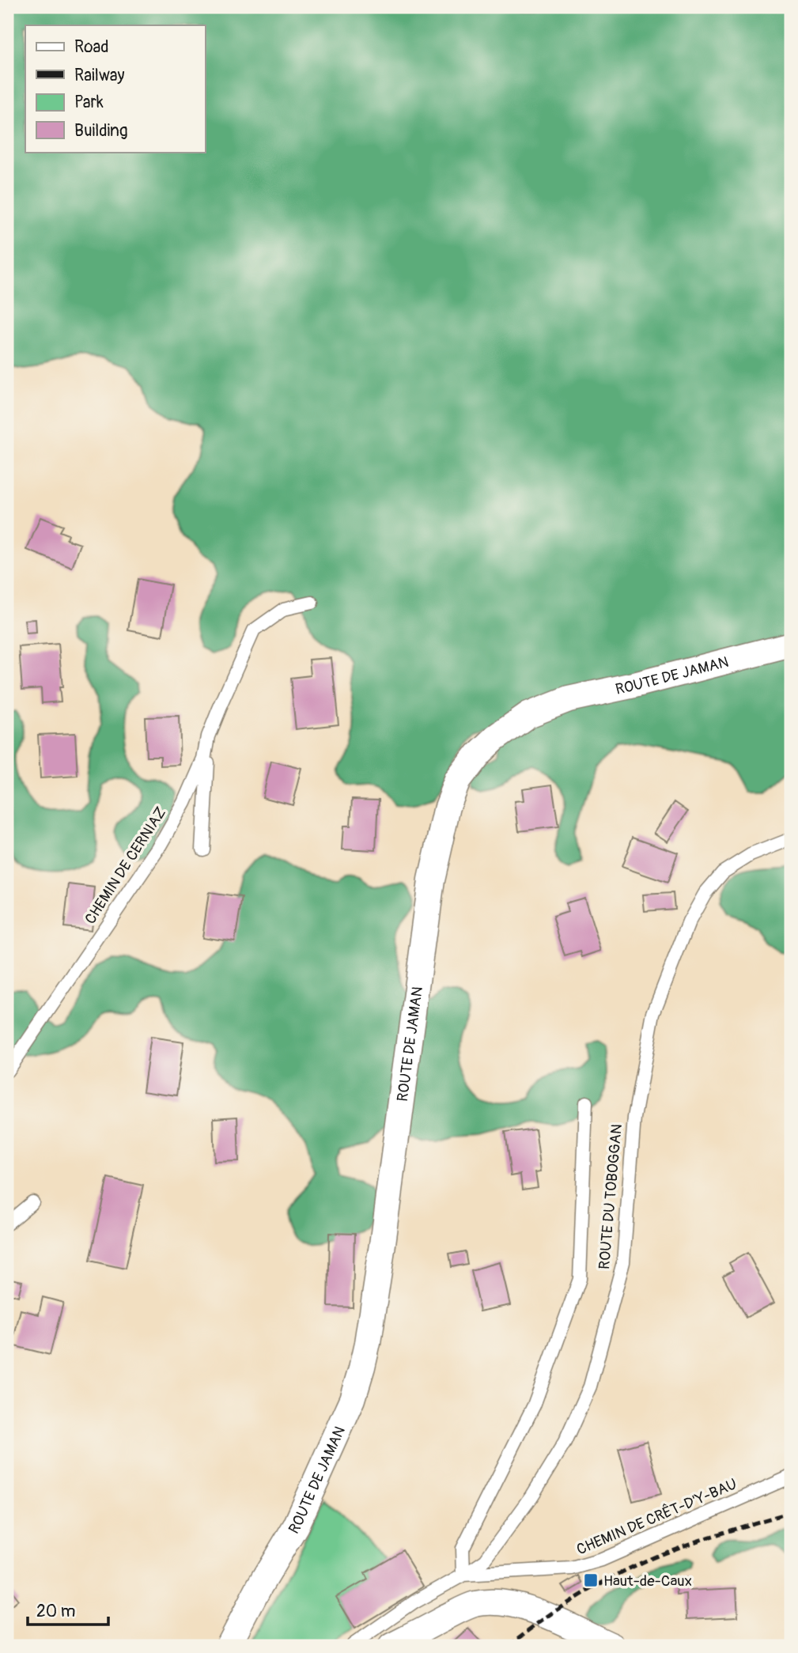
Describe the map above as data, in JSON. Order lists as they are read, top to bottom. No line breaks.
{"streets":{"street":["ROUTE DE JAMAN"],"lane":["CHEMIN DE CERNIAZ","ROUTE DU TOBOGGAN","CHEMIN DE CRÊT-D'Y-BAU"]},"crossings":[["ROUTE DU TOBOGGAN","CHEMIN DE CRÊT-D'Y-BAU"]],"places":{"transit":["Haut-de-Caux"]},"legend":["Road","Railway","Park","Building"],"scale_bar":"20 m"}
